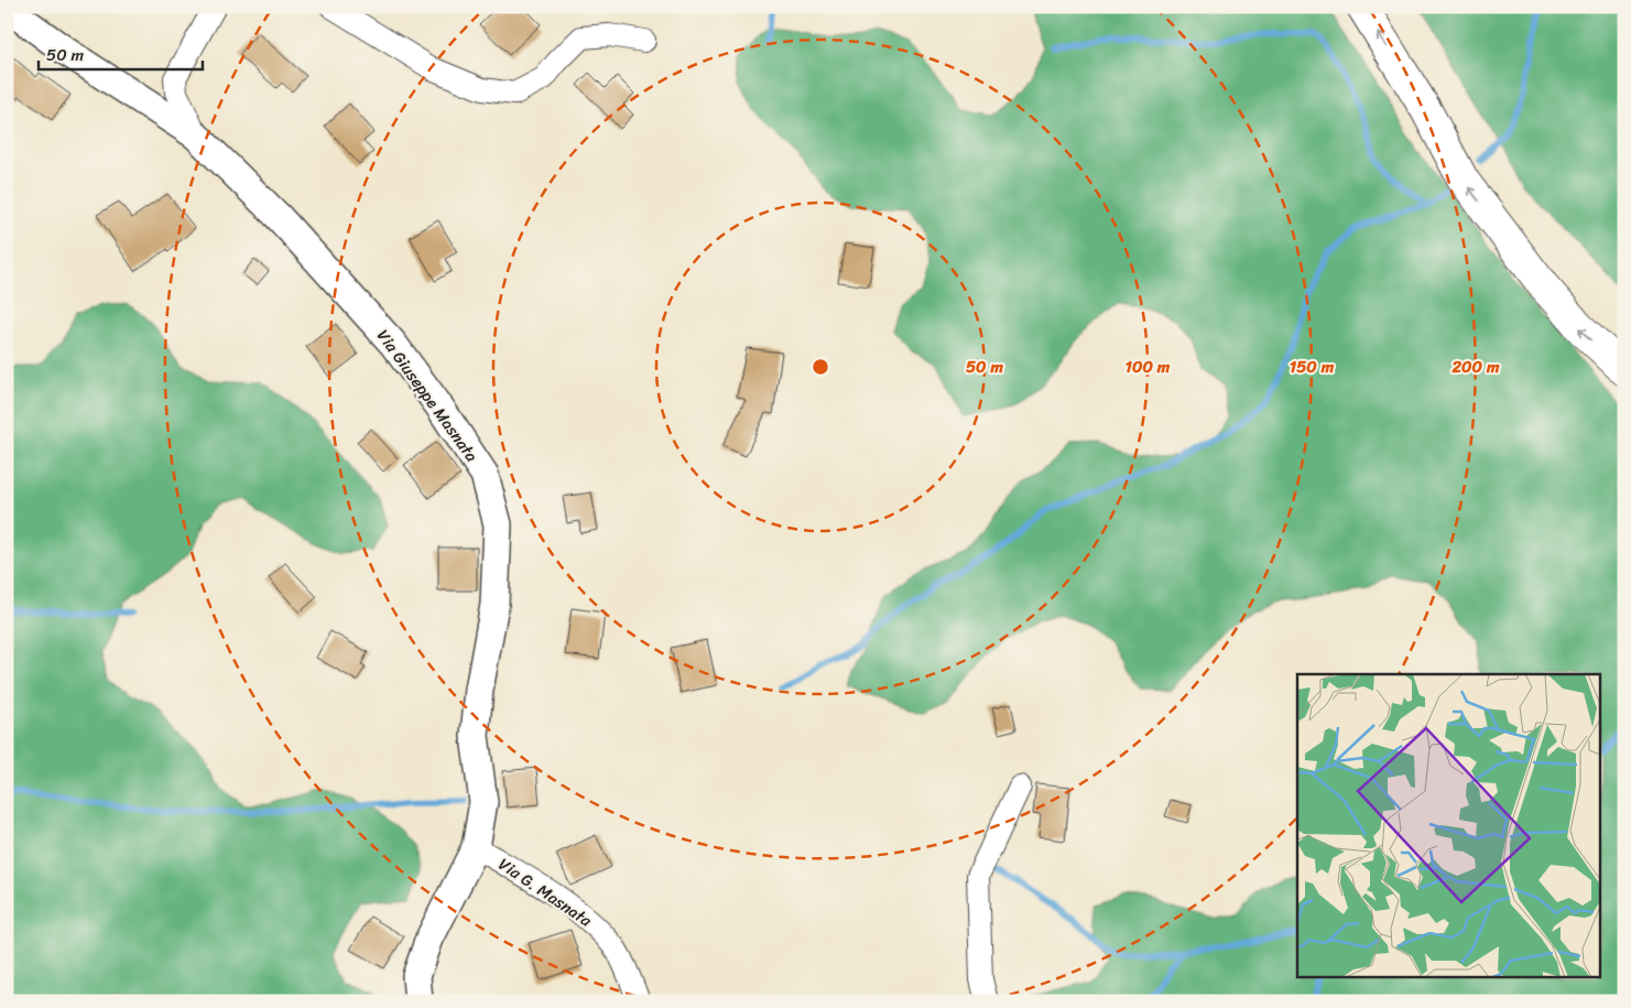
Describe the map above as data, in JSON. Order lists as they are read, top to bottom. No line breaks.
{"streets":{"street":["Via Giuseppe Masnata","Via G. Masnata"]},"crossings":[["Via Giuseppe Masnata","Via G. Masnata"]],"scale_bar":"50 m","rings":["50 m","100 m","150 m","200 m"]}
